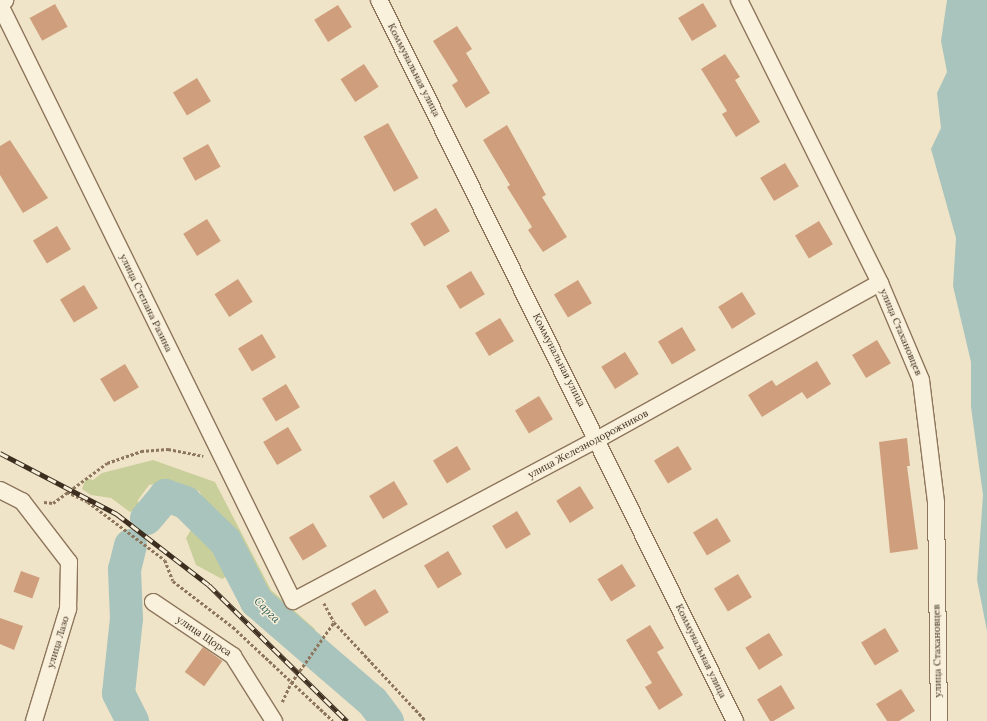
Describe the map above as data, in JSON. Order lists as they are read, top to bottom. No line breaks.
{"streets":{"street":["Коммунальная улица","улица Степана Разина","улица Стахановцев","улица Железнодорожников","улица Щорса","улица Лазо"]},"crossings":[["Коммунальная улица","улица Железнодорожников"],["улица Степана Разина","улица Железнодорожников"],["улица Стахановцев","улица Железнодорожников"]],"water":["Сарга"]}
